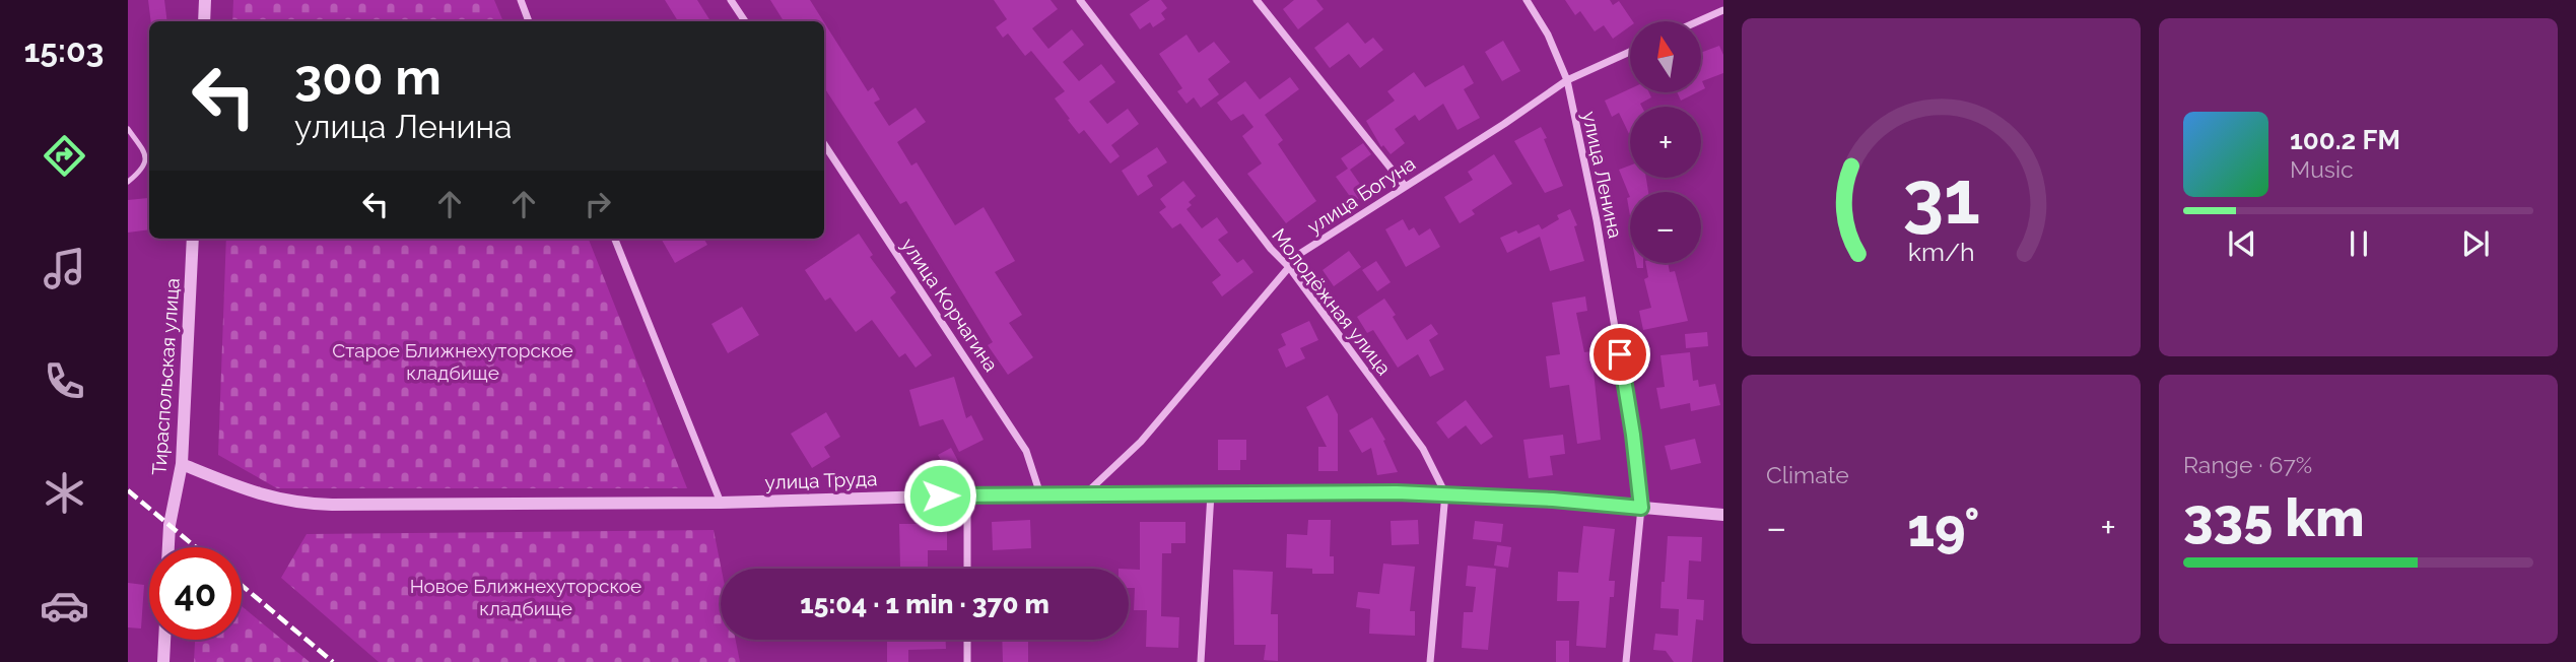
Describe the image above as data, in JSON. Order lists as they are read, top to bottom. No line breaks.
{"streets":{"street":["улица Ленина","улица Богуна","Молодёжная улица","улица Корчагина","Тираспольская улица","улица Труда"]},"crossings":[["улица Ленина","улица Богуна"],["улица Ленина","улица Труда"],["улица Богуна","Молодёжная улица"],["улица Богуна","улица Труда"],["Молодёжная улица","улица Труда"],["улица Корчагина","улица Труда"],["Тираспольская улица","улица Труда"]],"parks":["Старое Ближнехуторское кладбище","Новое Ближнехуторское кладбище"],"north":"top","page":{"tabs":"15:03","map_buttons":["+","−"],"turn":["300 m","улица Ленина"],"song":["100.2 FM","Music"],"tile":["Climate",["Range · 67%","335 km"]],"heat":["−","19°","+"],"limit":"40","trip":"15:04 · 1 min · 370 m","gauge":["31","km/h"]}}
